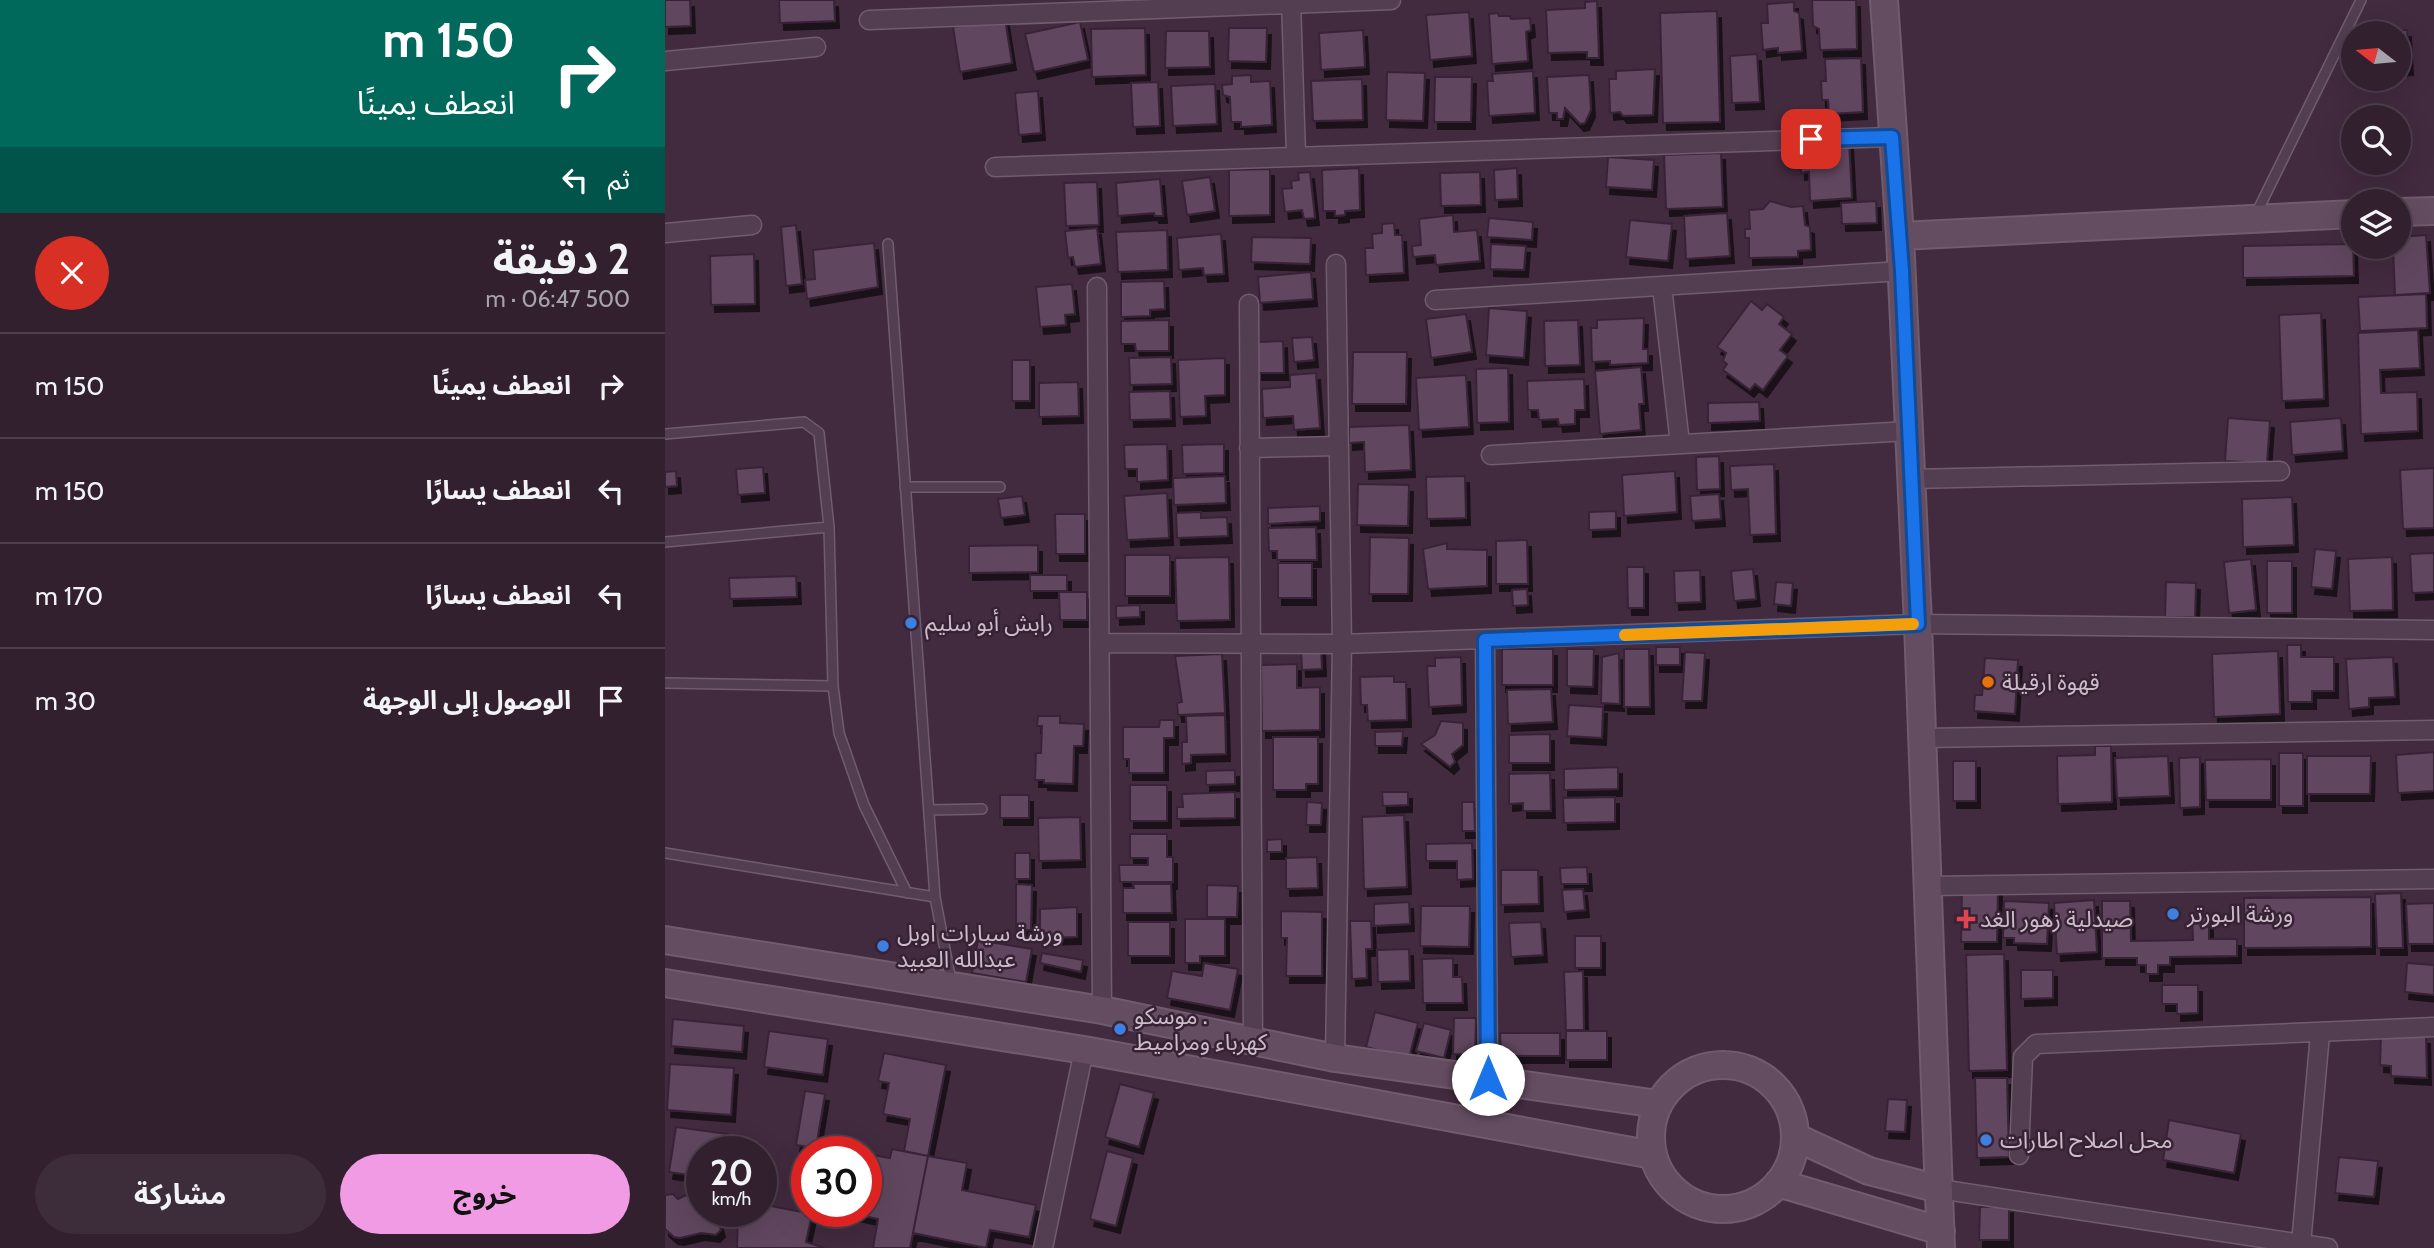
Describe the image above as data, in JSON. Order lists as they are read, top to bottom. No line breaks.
{"places":{"other":["رابش أبو سليم","قهوة ارقيلة","ورشة البورتر","ورشة سيارات اوبل عبدالله العبيد","موسكو . كهرباء ومراميط","محل اصلاح اطارات"],"health":["صيدلية زهور الغد"]},"north":"left","page":{"turn":["150 m","انعطف يمينًا"],"then":"ثم","heading":["2 دقيقة","500 m · 06:47"],"list":[{"name":"انعطف يمينًا","value":"150 m"},{"name":"انعطف يسارًا","value":"150 m"},{"name":"انعطف يسارًا","value":"170 m"},{"name":"الوصول إلى الوجهة","value":"30 m"}],"speed":"20 km/h","limit":"30","buttons":["خروج","مشاركة"]}}
